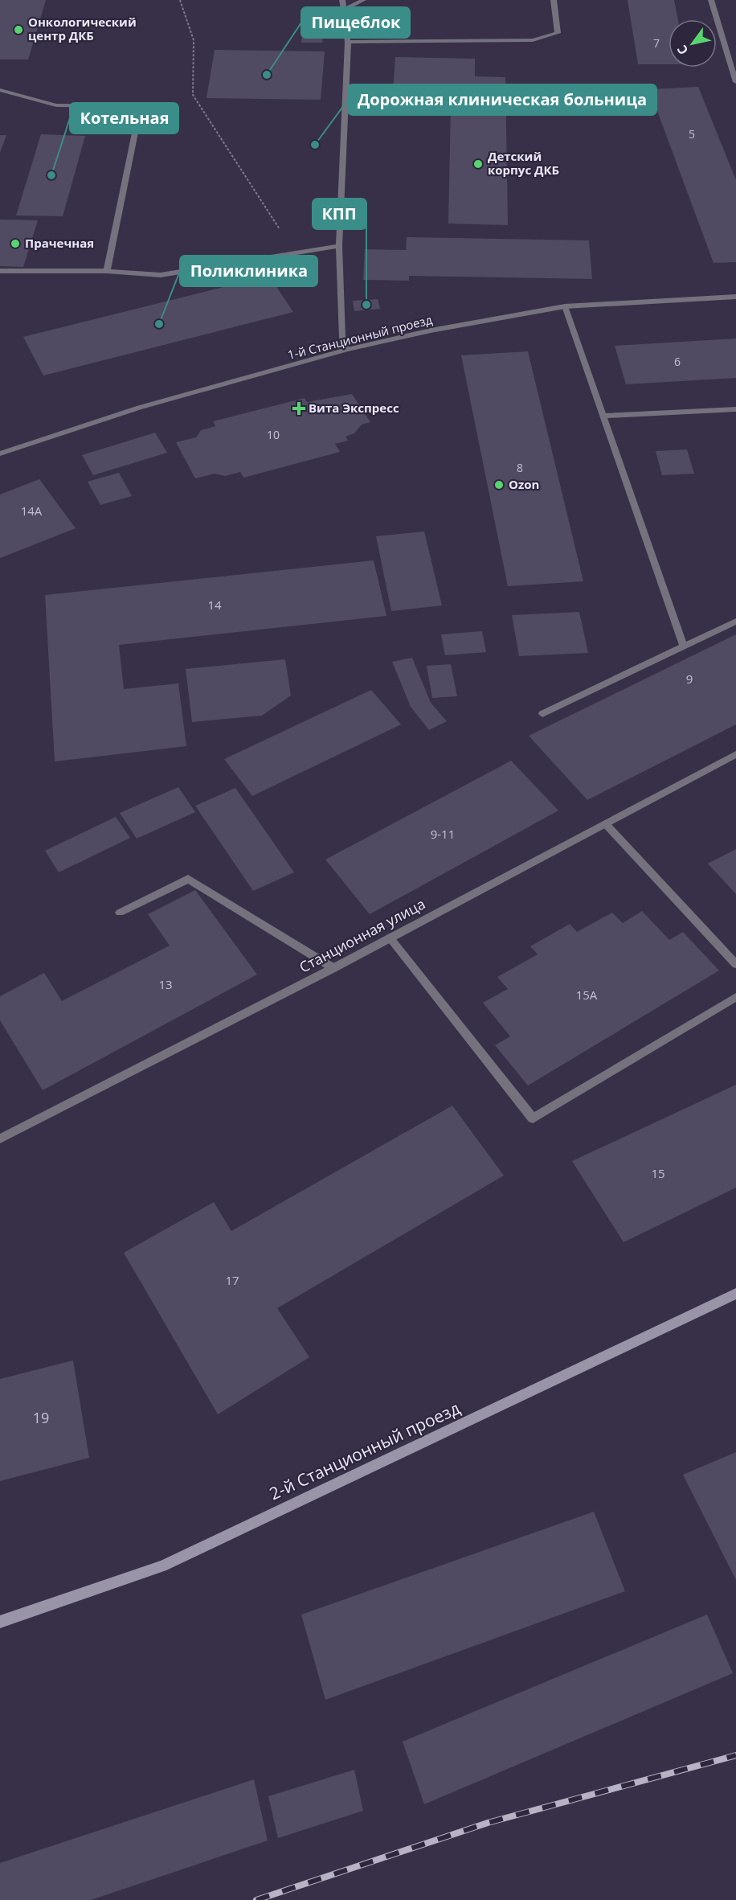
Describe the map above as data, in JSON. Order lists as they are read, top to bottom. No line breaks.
{"streets":{"main road":["2-й Станционный проезд"],"street":["1-й Станционный проезд","Станционная улица"]},"places":{"other":["Онкологический центр ДКБ","Пищеблок","Дорожная клиническая больница","Детский корпус ДКБ","Котельная","Прачечная","КПП","Поликлиника","Ozon"],"health":["Вита Экспресс"]},"house_numbers":["7","5","6","10","8","14А","14","9","9-11","13","15А","15","17","19"],"north":"bottom left"}
